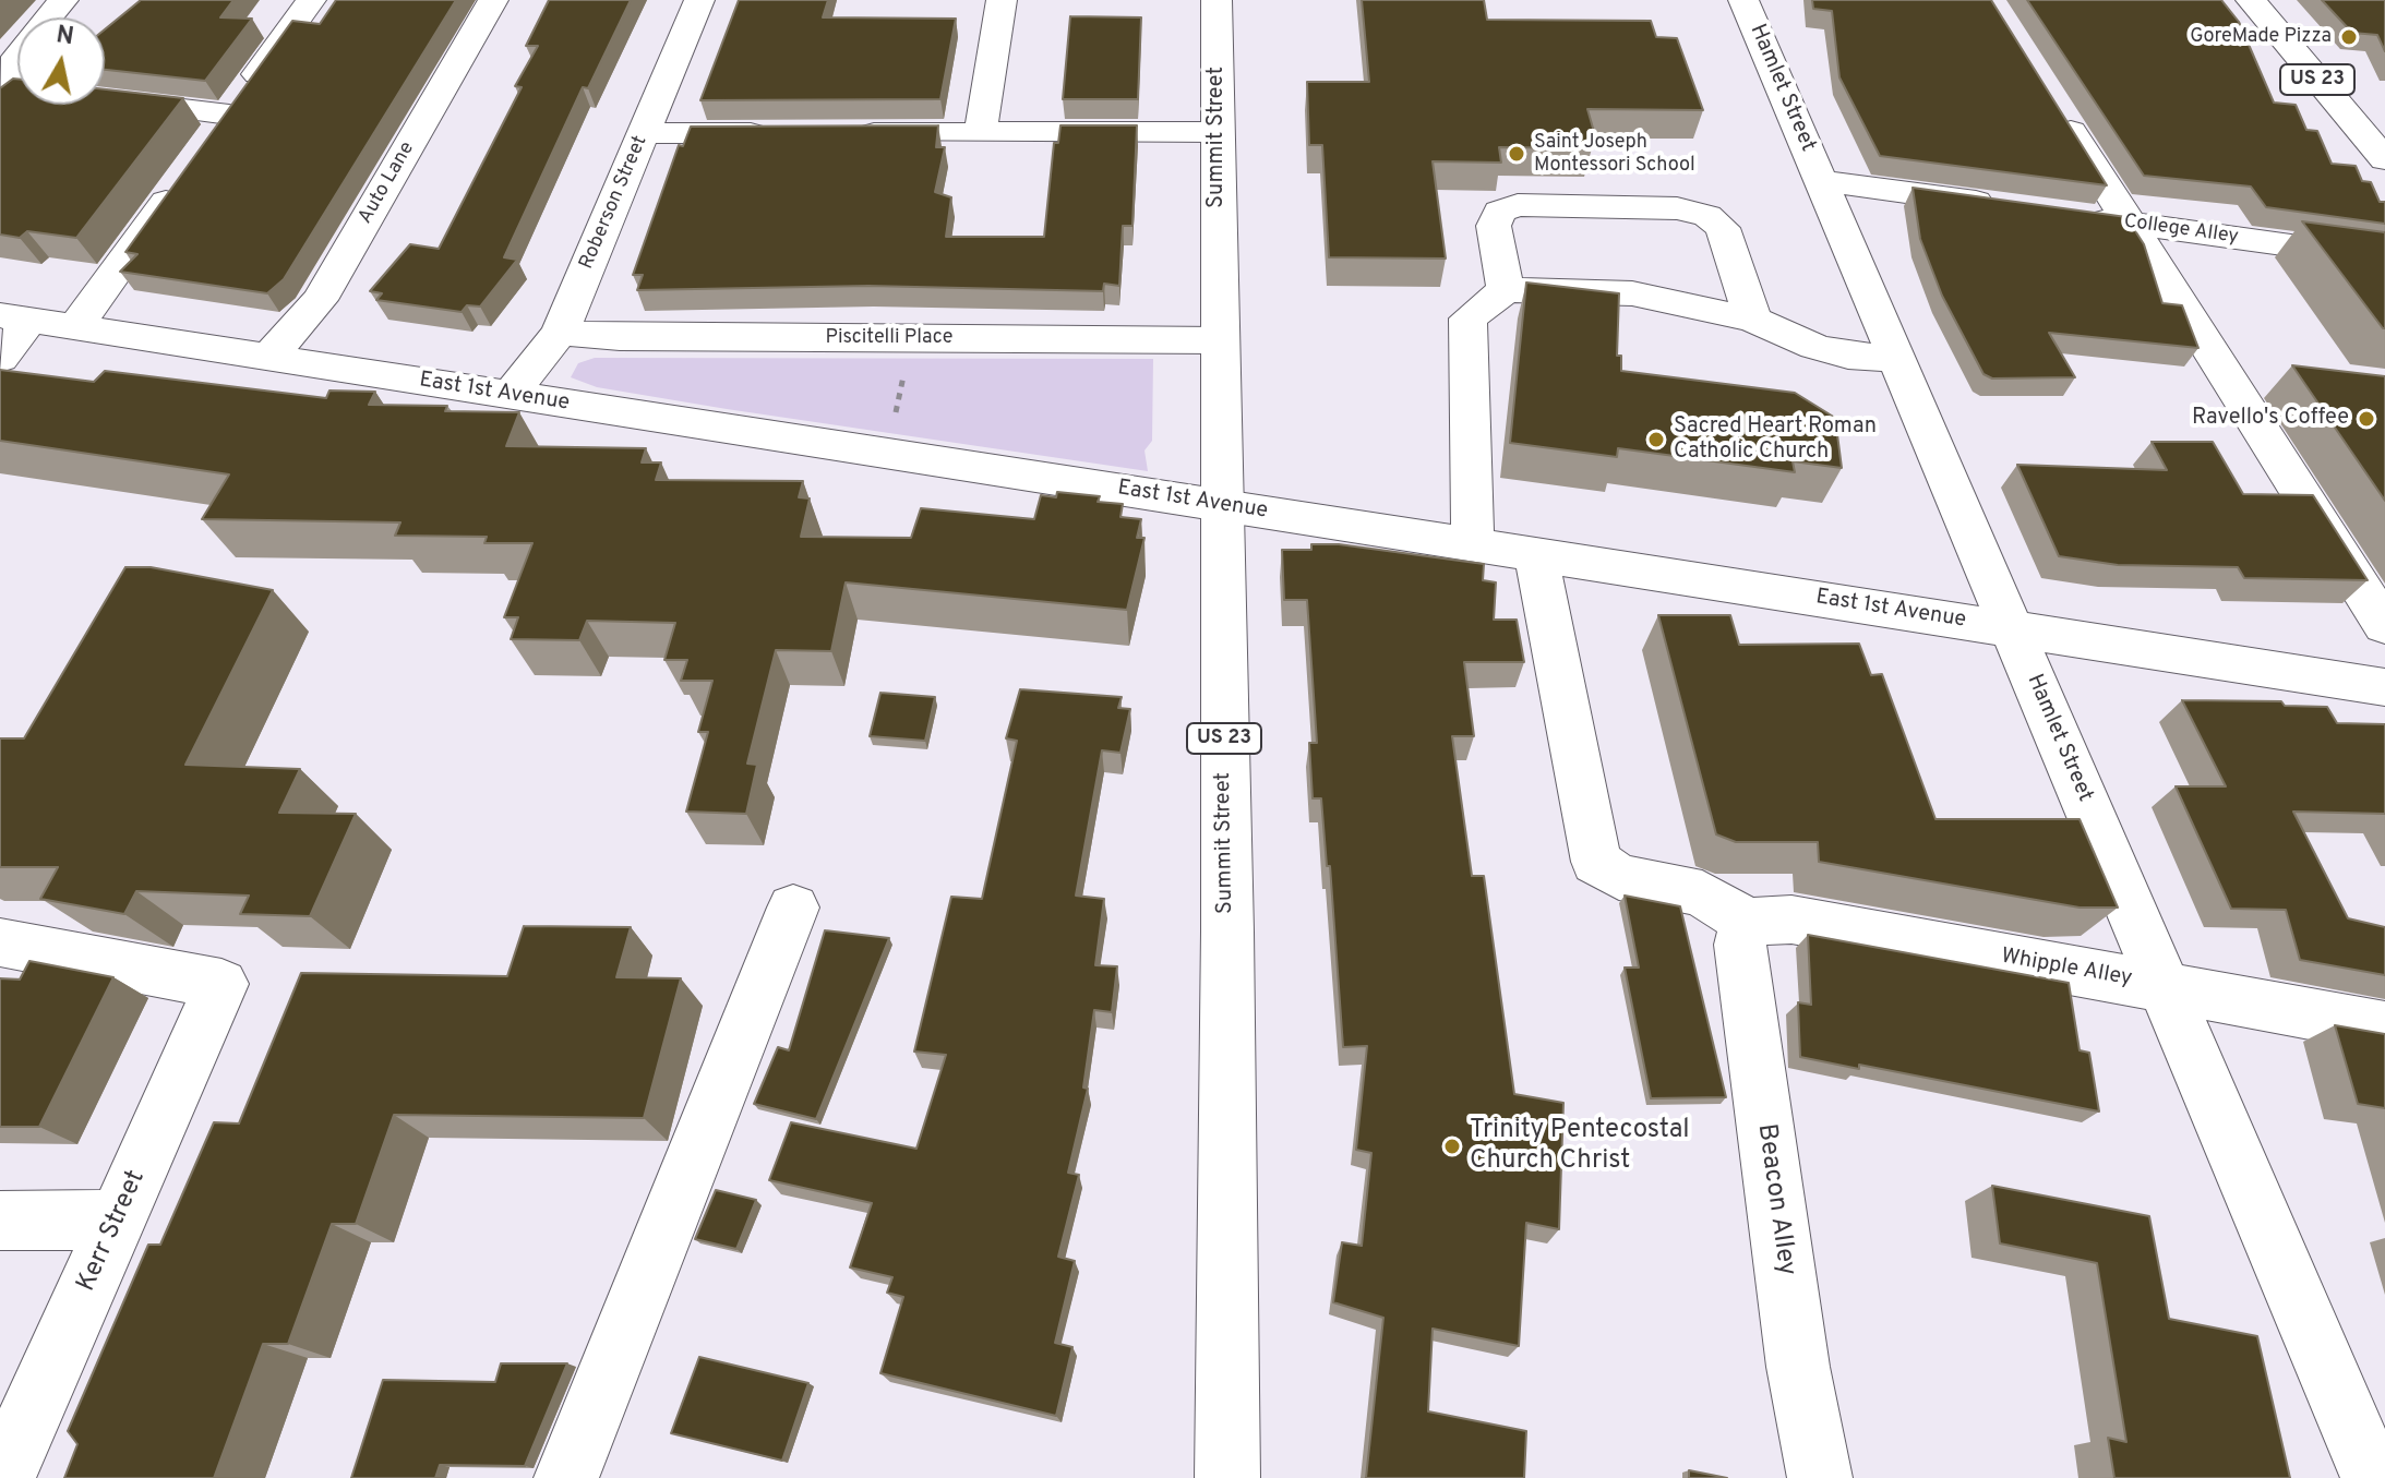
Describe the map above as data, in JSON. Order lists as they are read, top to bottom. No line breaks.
{"streets":{"street":["US 23","Hamlet Street","Summit Street","Auto Lane","Roberson Street","College Alley","Piscitelli Place","East 1st Avenue","Whipple Alley","Beacon Alley","Kerr Street"]},"crossings":[["Hamlet Street","East 1st Avenue"],["Hamlet Street","Whipple Alley"],["Summit Street","Piscitelli Place"],["Summit Street","East 1st Avenue"],["Auto Lane","East 1st Avenue"],["Roberson Street","Piscitelli Place"],["Roberson Street","East 1st Avenue"],["Whipple Alley","Beacon Alley"]],"places":["GoreMade Pizza","Saint Joseph Montessori School","Ravello's Coffee","Sacred Heart Roman Catholic Church","Trinity Pentecostal Church Christ"],"north":"top"}
